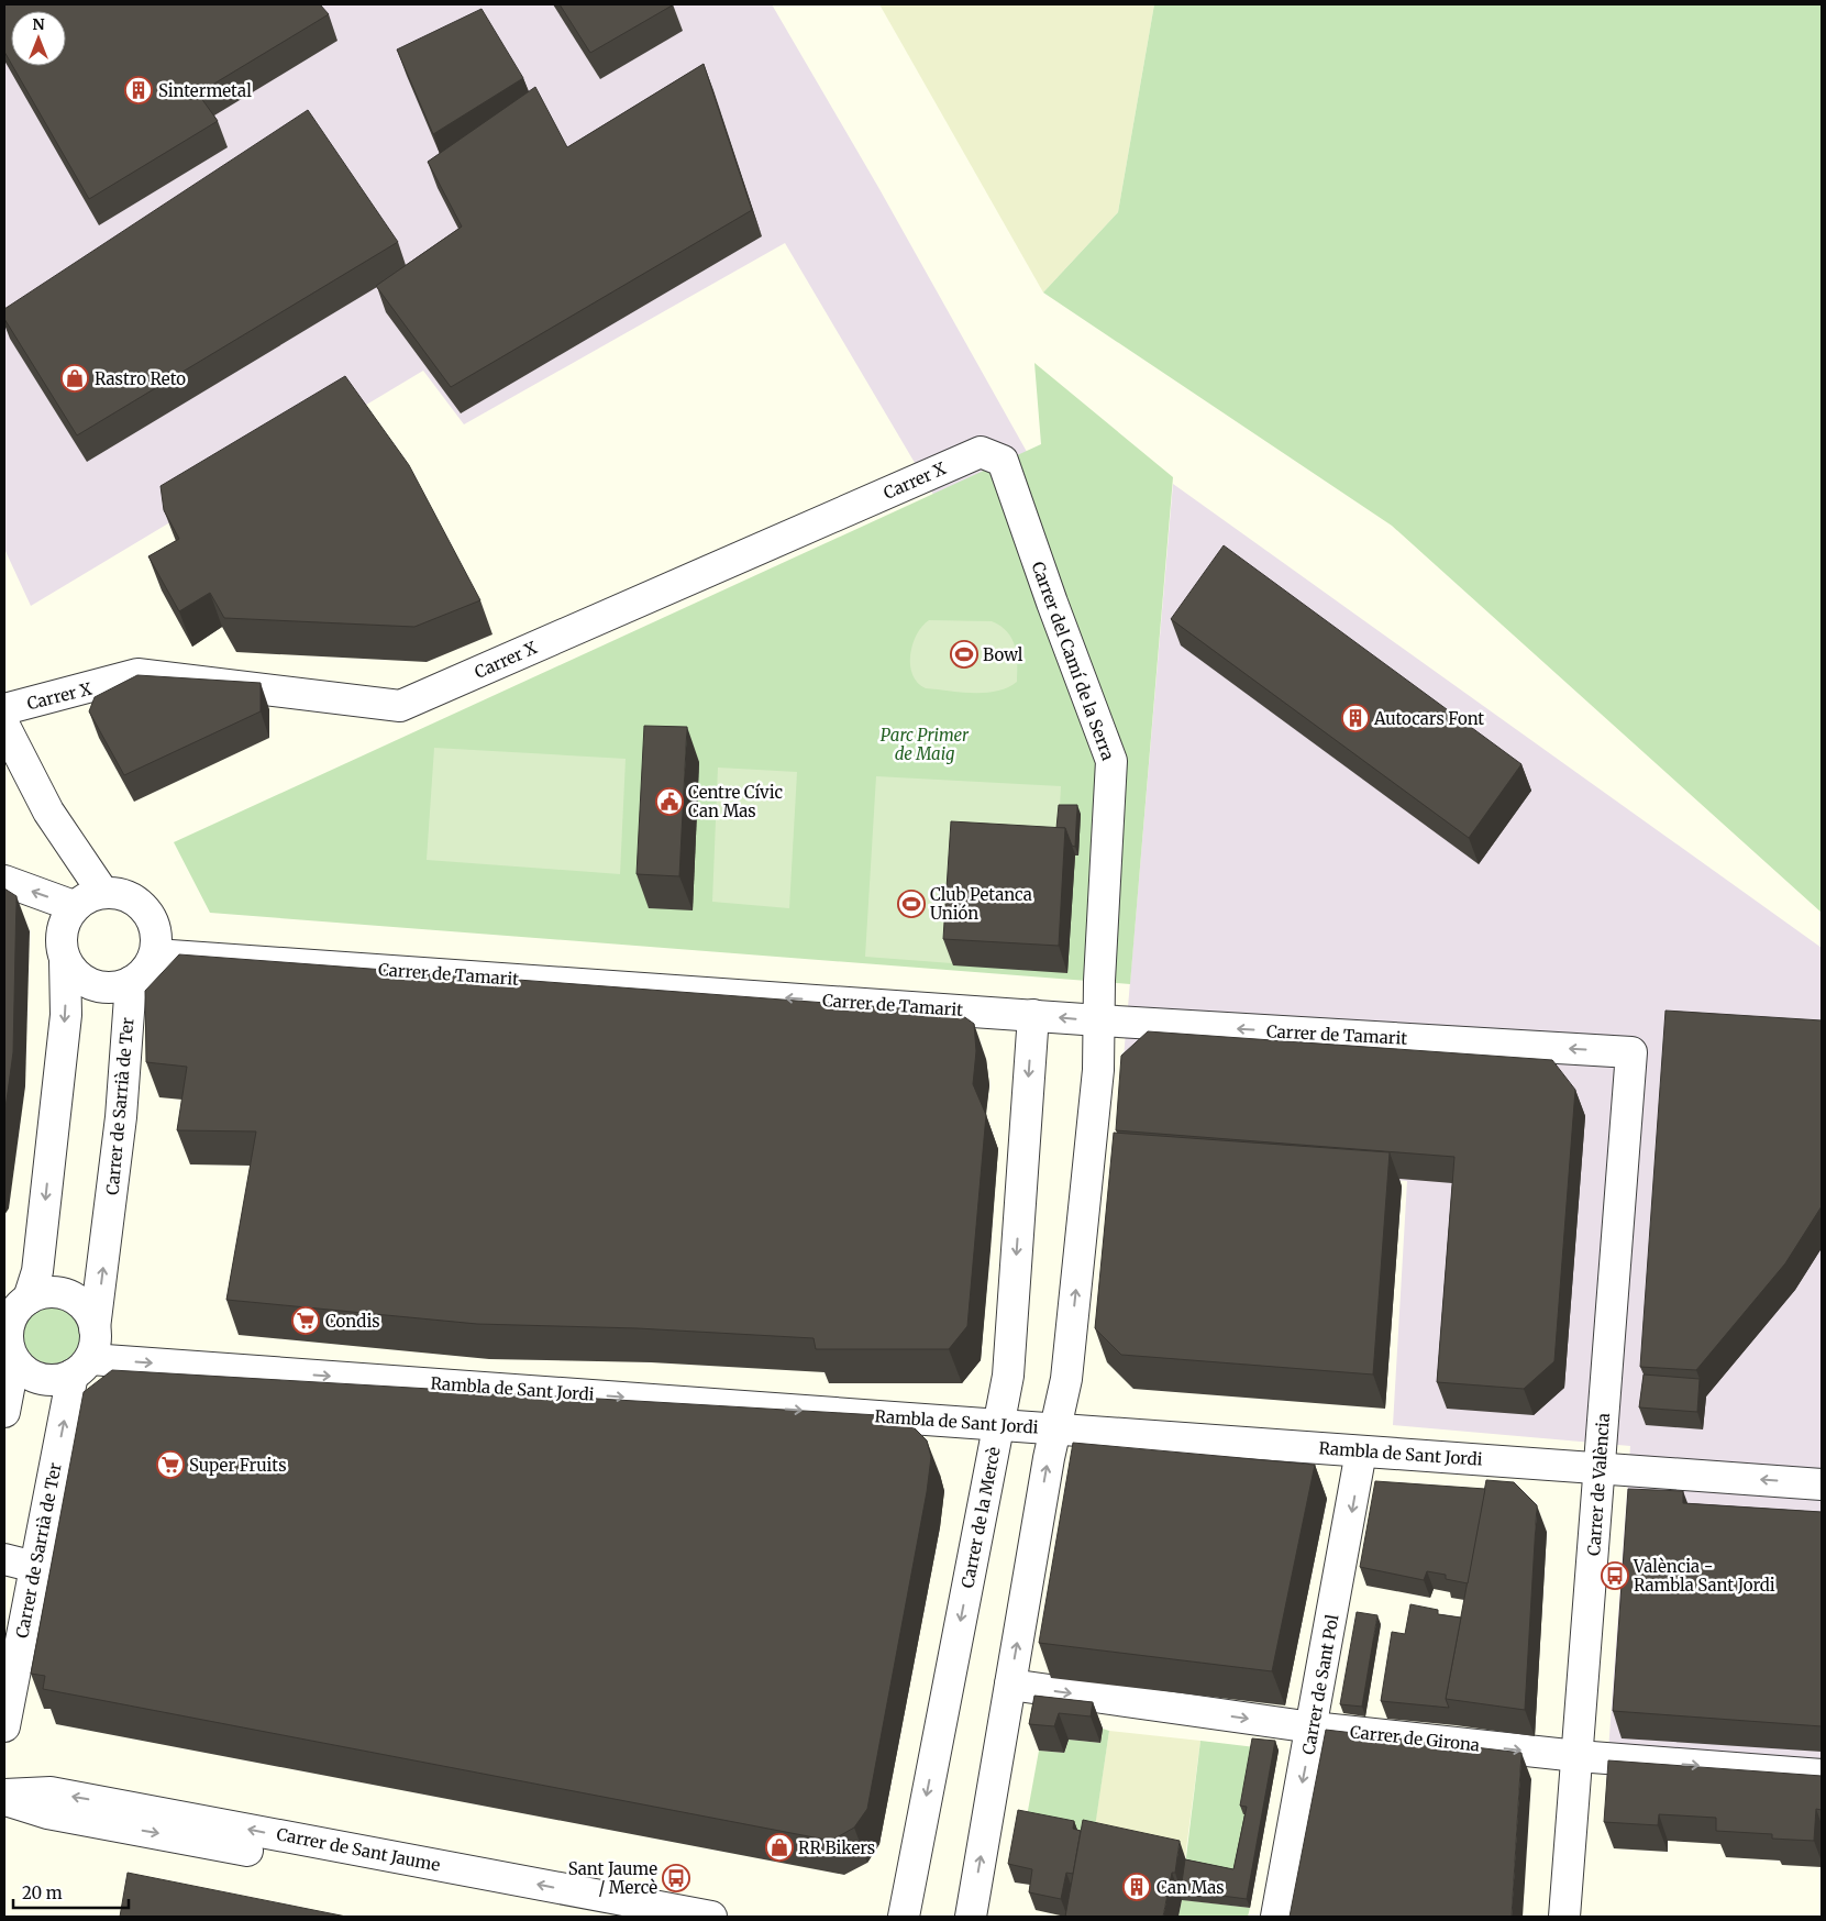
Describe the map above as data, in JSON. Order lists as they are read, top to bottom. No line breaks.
{"streets":{"street":["Carrer X","Carrer del Camí de la Serra","Carrer de Tamarit","Carrer de Sarrià de Ter","Rambla de Sant Jordi","Carrer de València","Carrer de la Mercè","Carrer de Sant Pol","Carrer de Girona","Carrer de Sant Jaume"]},"crossings":[["Carrer X","Carrer del Camí de la Serra"],["Carrer del Camí de la Serra","Carrer de Tamarit"],["Carrer de Tamarit","Carrer de Sarrià de Ter"],["Carrer de Tamarit","Carrer de València"],["Carrer de Tamarit","Carrer de la Mercè"],["Carrer de Sarrià de Ter","Rambla de Sant Jordi"],["Rambla de Sant Jordi","Carrer de València"],["Rambla de Sant Jordi","Carrer de la Mercè"],["Rambla de Sant Jordi","Carrer de Sant Pol"],["Carrer de València","Carrer de Girona"],["Carrer de Sant Pol","Carrer de Girona"]],"one_way":["Carrer de Tamarit","Carrer de Sant Pol","Carrer de Girona"],"parks":["Parc Primer de Maig"],"places":{"building":["Sintermetal","Autocars Font","Can Mas"],"shop":["Rastro Reto","RR Bikers"],"sports":["Bowl","Club Petanca Unión"],"public building":["Centre Cívic Can Mas"],"supermarket":["Condis","Super Fruits"],"bus stop":["València - Rambla Sant Jordi","Sant Jaume / Mercè"]},"scale_bar":"20 m","north":"top"}
